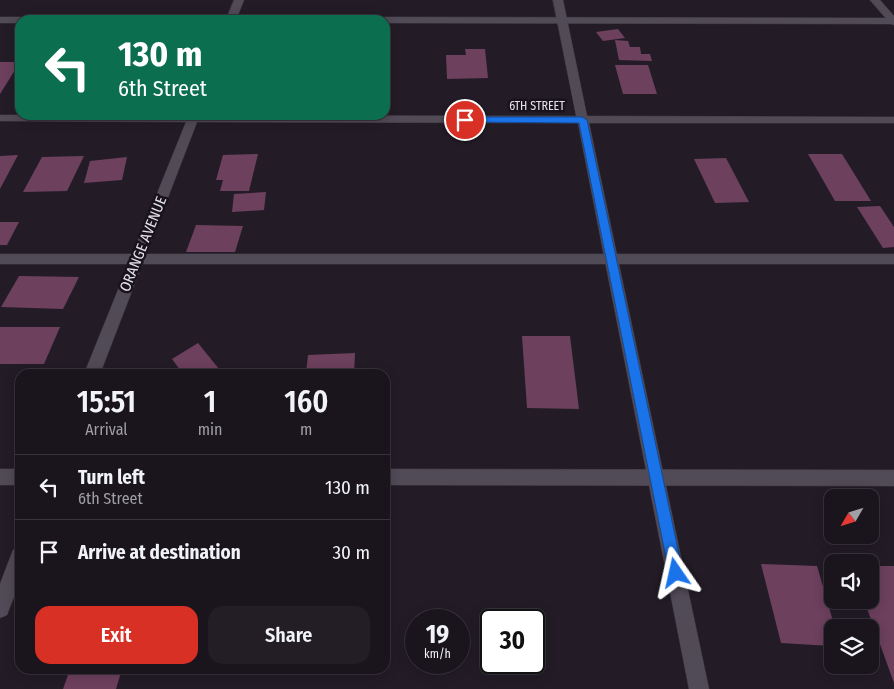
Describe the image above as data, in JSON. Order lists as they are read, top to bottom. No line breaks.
{"streets":{"street":["6TH STREET","ORANGE AVENUE"]},"north":"bottom left","page":{"turn":["130 m","6th Street"],"eta":["15:51","Arrival","1","min","160","m"],"list":[{"name":"Turn left","note":"6th Street","value":"130 m"},{"name":"Arrive at destination","value":"30 m"}],"buttons":["Exit","Share"],"speed":"19 km/h","limit":"30"}}
